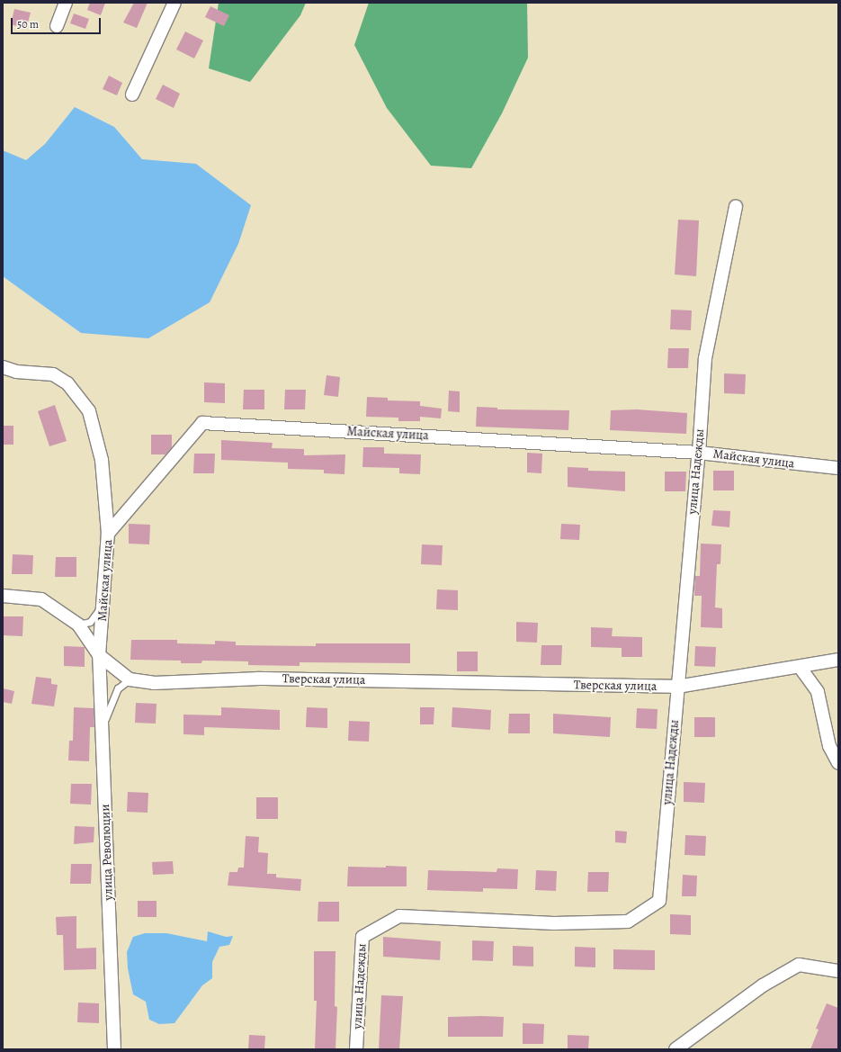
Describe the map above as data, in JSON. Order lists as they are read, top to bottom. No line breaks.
{"streets":{"street":["Майская улица","улица Надежды","Тверская улица","улица Революции"]},"crossings":[["Майская улица","улица Надежды"],["Майская улица","улица Революции"],["улица Надежды","Тверская улица"]],"scale_bar":"50 m"}
